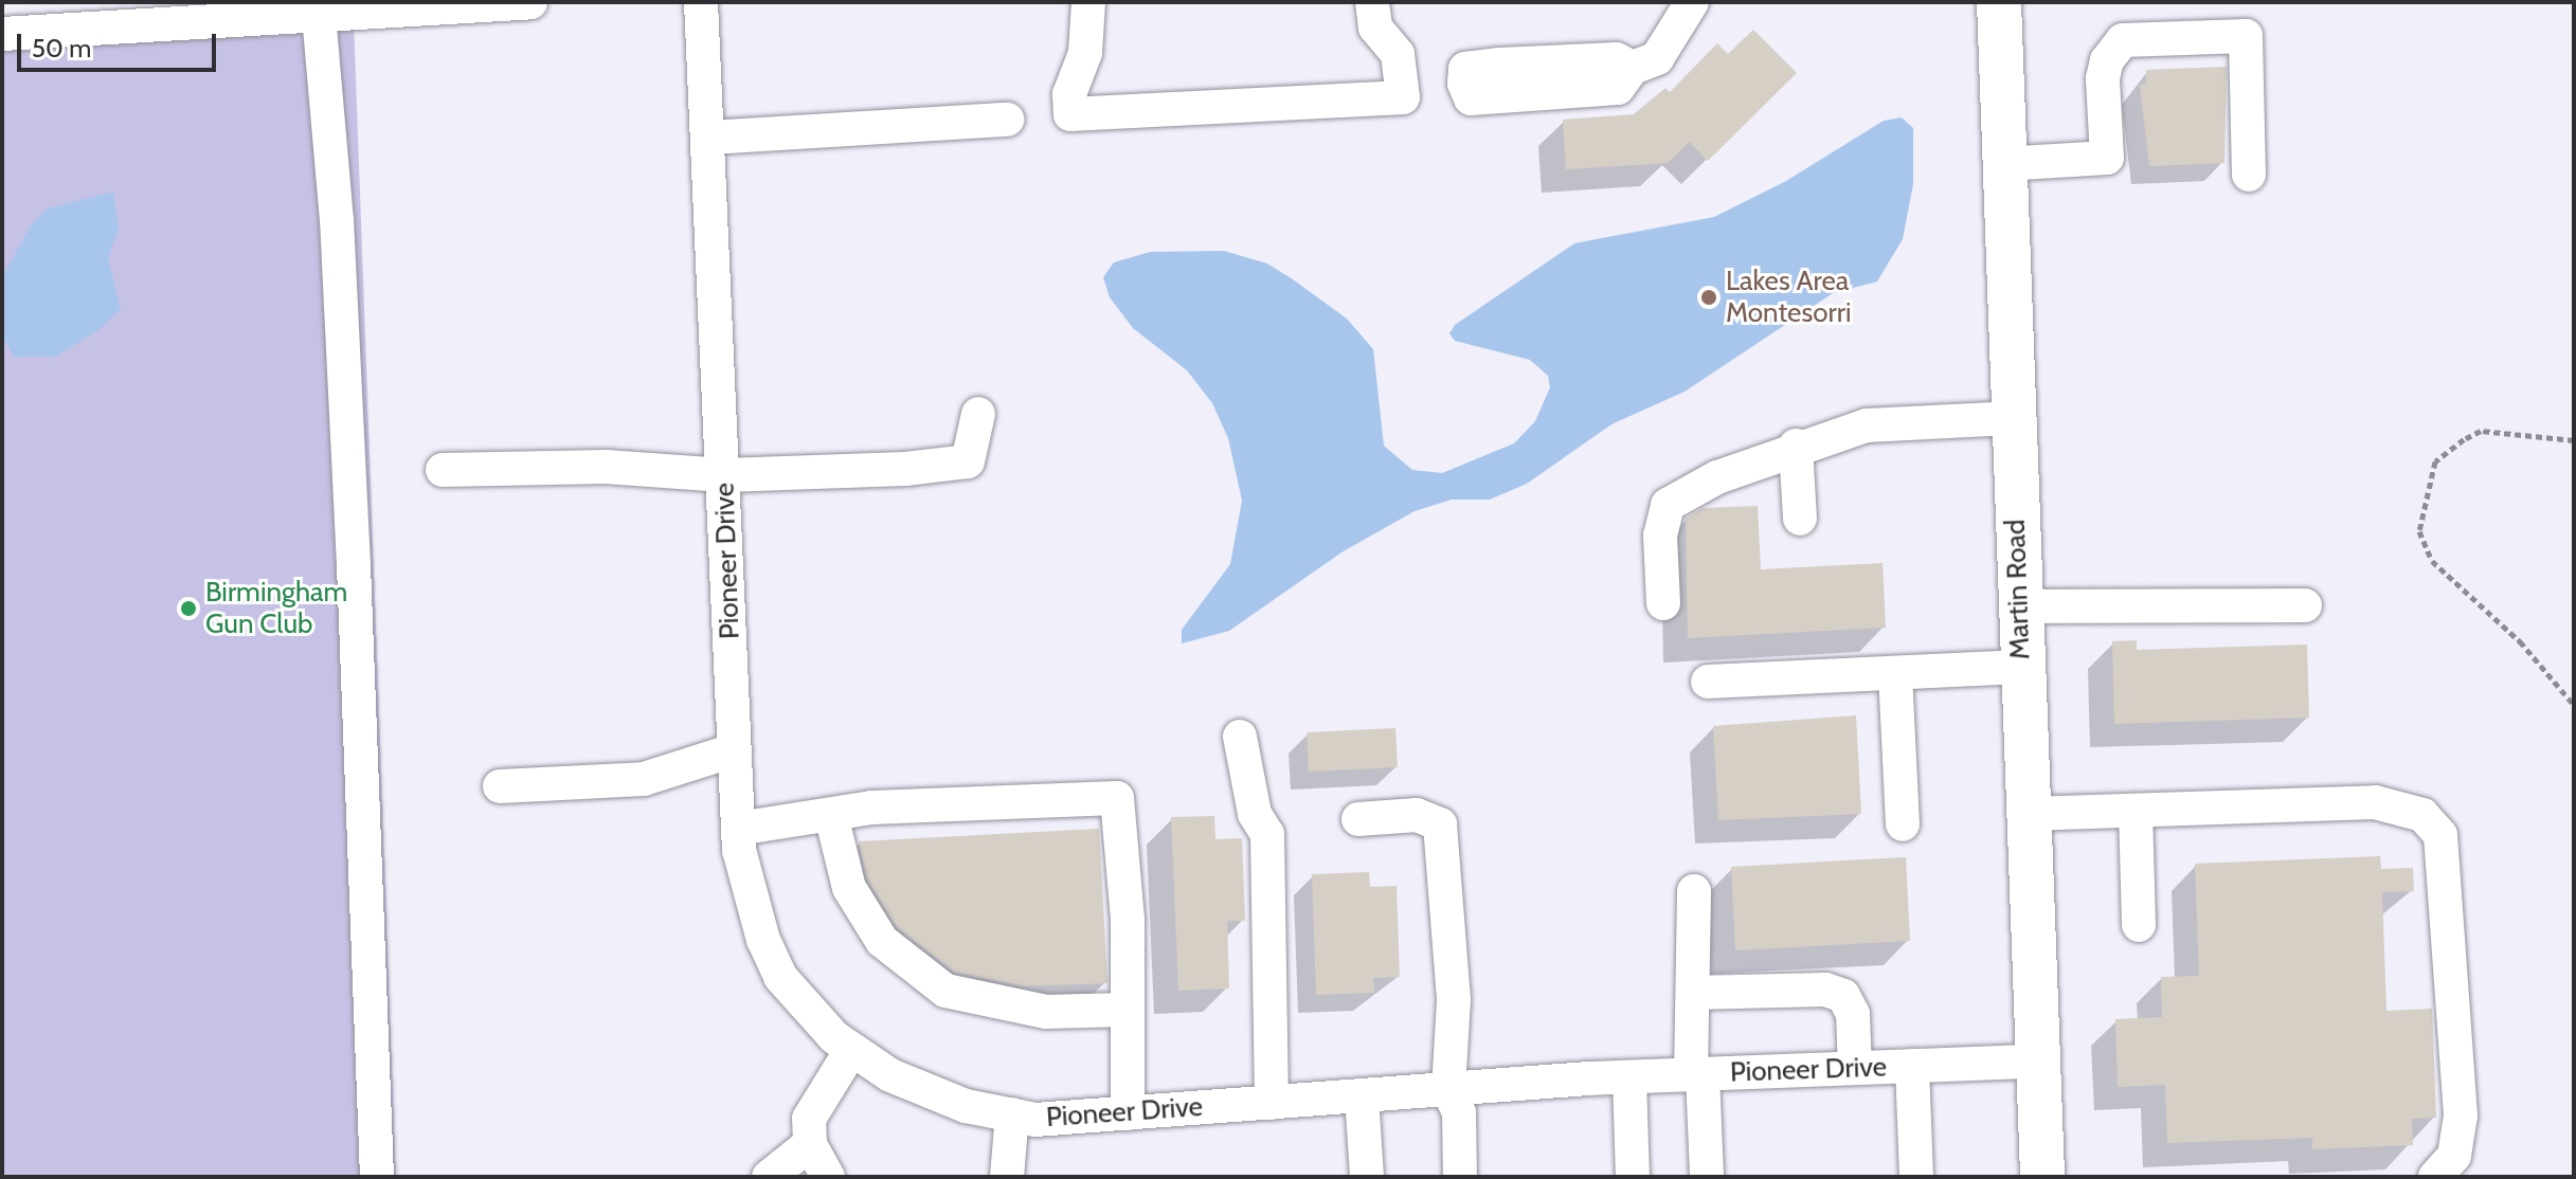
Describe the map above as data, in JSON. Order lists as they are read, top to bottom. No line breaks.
{"streets":{"main road":["Martin Road"],"street":["Pioneer Drive"]},"crossings":[["Pioneer Drive","Martin Road"]],"places":["Lakes Area Montesorri","Birmingham Gun Club"],"scale_bar":"50 m"}
